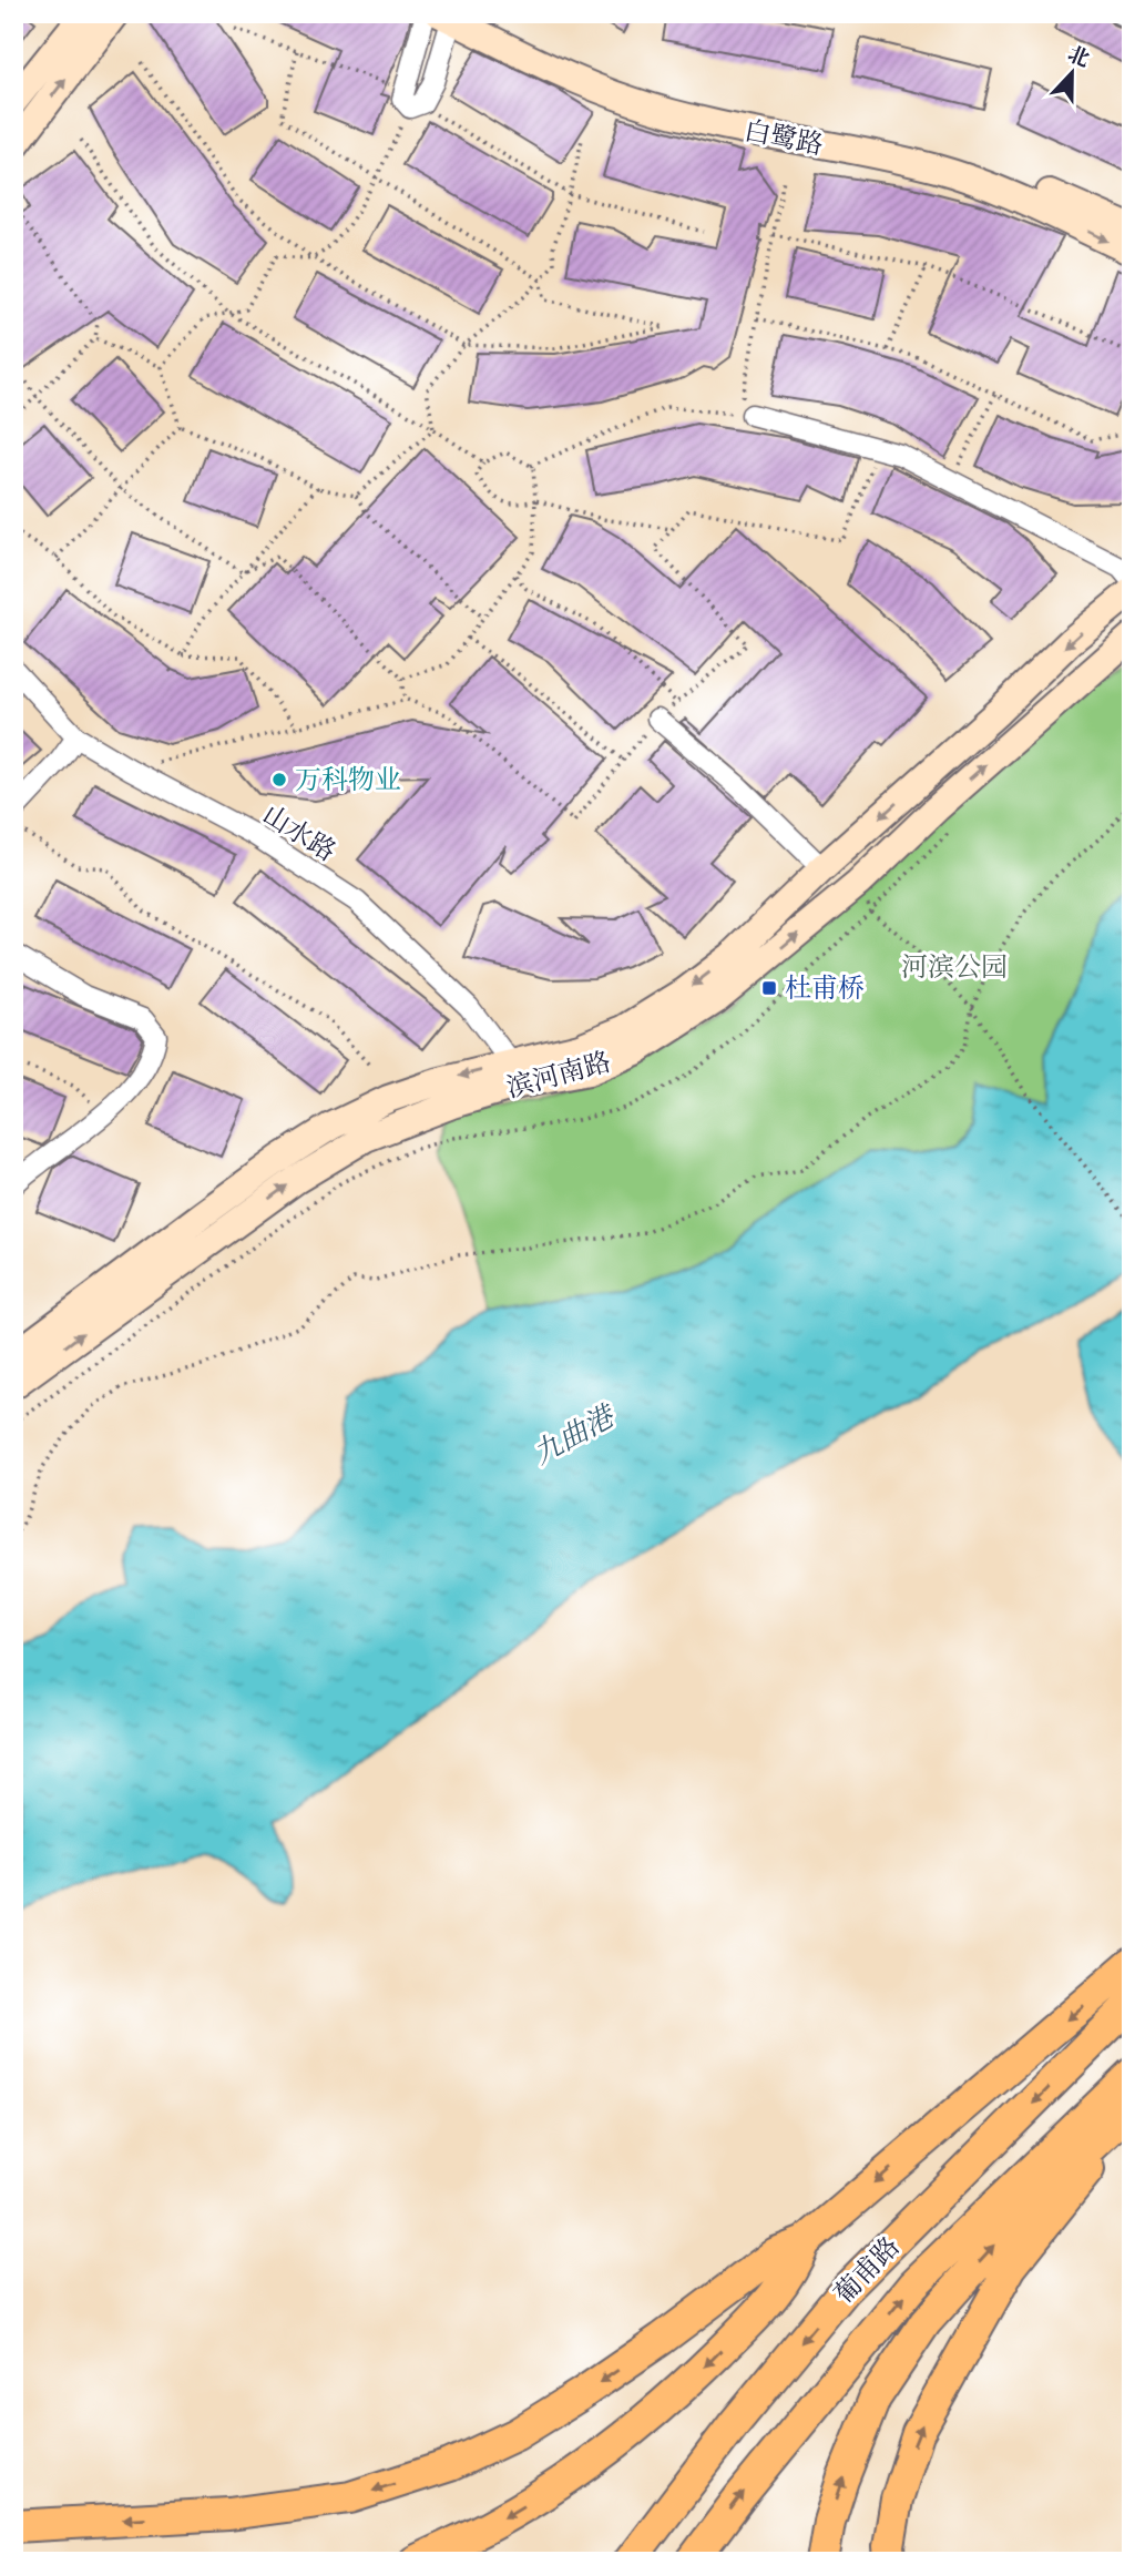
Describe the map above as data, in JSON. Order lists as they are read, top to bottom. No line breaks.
{"streets":{"main road":["葡甫路"],"street":["白鹭路","山水路","滨河南路"]},"crossings":[["山水路","滨河南路"]],"water":["九曲港"],"parks":["河滨公园"],"places":{"other":["万科物业"],"transit":["杜甫桥"]},"north":"top"}
